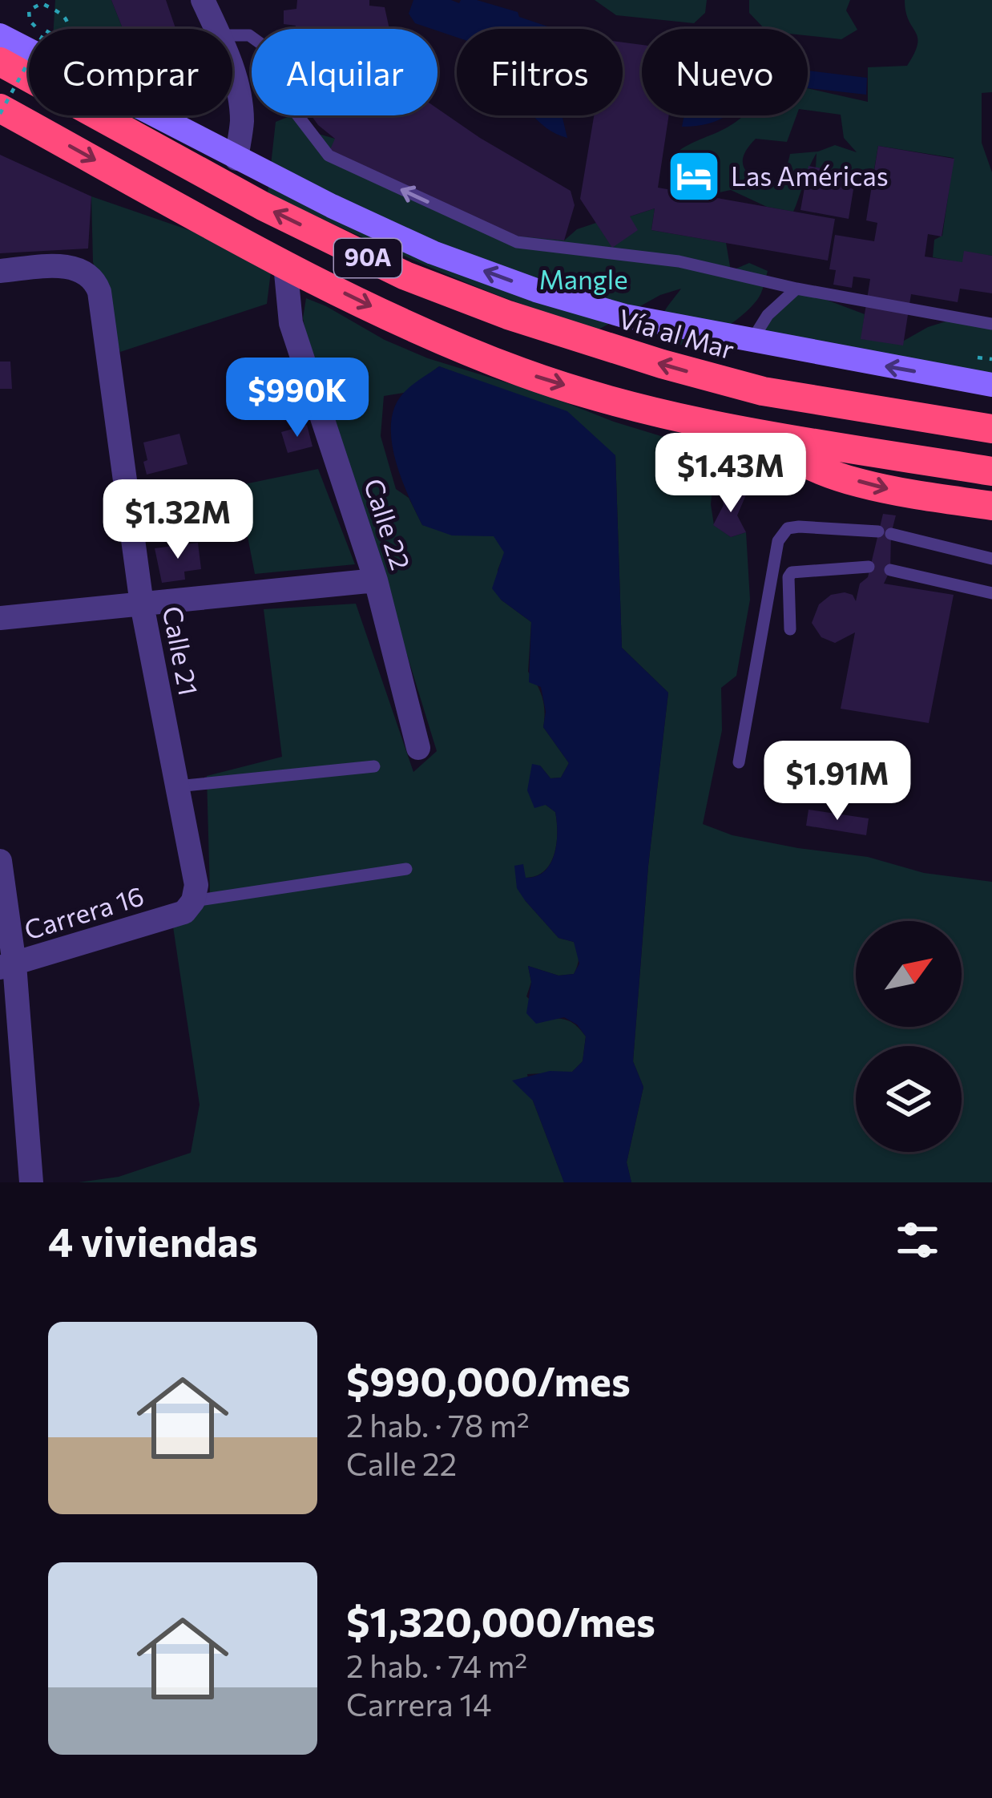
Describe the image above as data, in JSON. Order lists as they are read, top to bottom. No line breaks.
{"streets":{"highway":["90A","Vía al Mar"],"street":["Calle 22","Calle 21","Carrera 16"]},"crossings":[["90A","Calle 22"],["Calle 21","Carrera 16"]],"one_way":["Vía al Mar"],"parks":["Mangle"],"places":{"hotel":["Las Américas"]},"north":"top right","page":{"chip":["Comprar","Alquilar","Filtros","Nuevo"],"price":["$990K","$1.43M","$1.32M","$1.91M"],"heading":"4 viviendas","list":[{"name":"$990,000/mes","note":"2 hab. · 78 m² · Calle 22"},{"name":"$1,320,000/mes","note":"2 hab. · 74 m² · Carrera 14"}]}}
